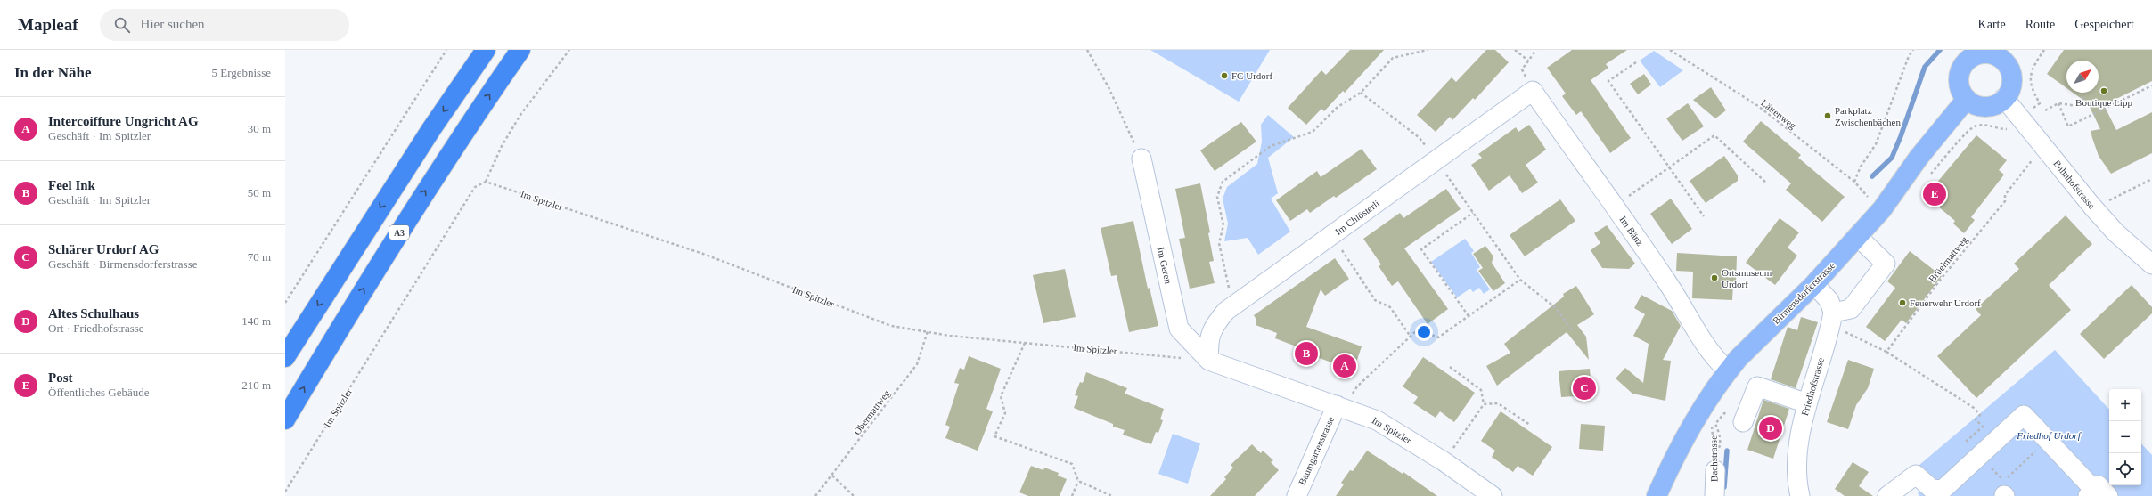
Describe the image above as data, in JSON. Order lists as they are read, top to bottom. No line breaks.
{"streets":{"highway":["A3"],"main road":["Birmensdorferstrasse"],"street":["Bahnhofstrasse","Im Spitzler","Im Chlösterli","Im Bänz","Im Geren","Friedhofstrasse","Baumgartenstrasse","Bachstrasse"],"path":["Lättenweg","Brüelmattweg","Obermattweg"]},"crossings":[["Bahnhofstrasse","Brüelmattweg"],["Bahnhofstrasse","Birmensdorferstrasse"],["Im Spitzler","Im Chlösterli"],["Im Spitzler","Im Geren"],["Im Spitzler","Obermattweg"],["Im Spitzler","Baumgartenstrasse"],["Im Chlösterli","Im Bänz"],["Im Chlösterli","Im Geren"],["Im Bänz","Birmensdorferstrasse"]],"parks":["Friedhof Urdorf"],"places":["FC Urdorf","Boutique Lipp","Parkplatz Zwischenbächen","Ortsmuseum Urdorf","Feuerwehr Urdorf"],"north":"top right","page":{"header":"Mapleaf","search":"Hier suchen","nav":["Karte","Route","Gespeichert"],"heading":["In der Nähe","5 Ergebnisse"],"list":[{"mark":"A","name":"Intercoiffure Ungricht AG","note":"Geschäft · Im Spitzler","value":"30 m"},{"mark":"B","name":"Feel Ink","note":"Geschäft · Im Spitzler","value":"50 m"},{"mark":"C","name":"Schärer Urdorf AG","note":"Geschäft · Birmensdorferstrasse","value":"70 m"},{"mark":"D","name":"Altes Schulhaus","note":"Ort · Friedhofstrasse","value":"140 m"},{"mark":"E","name":"Post","note":"Öffentliches Gebäude","value":"210 m"}],"pins":["E","B","A","C","D"],"map_buttons":["+","−"]}}
